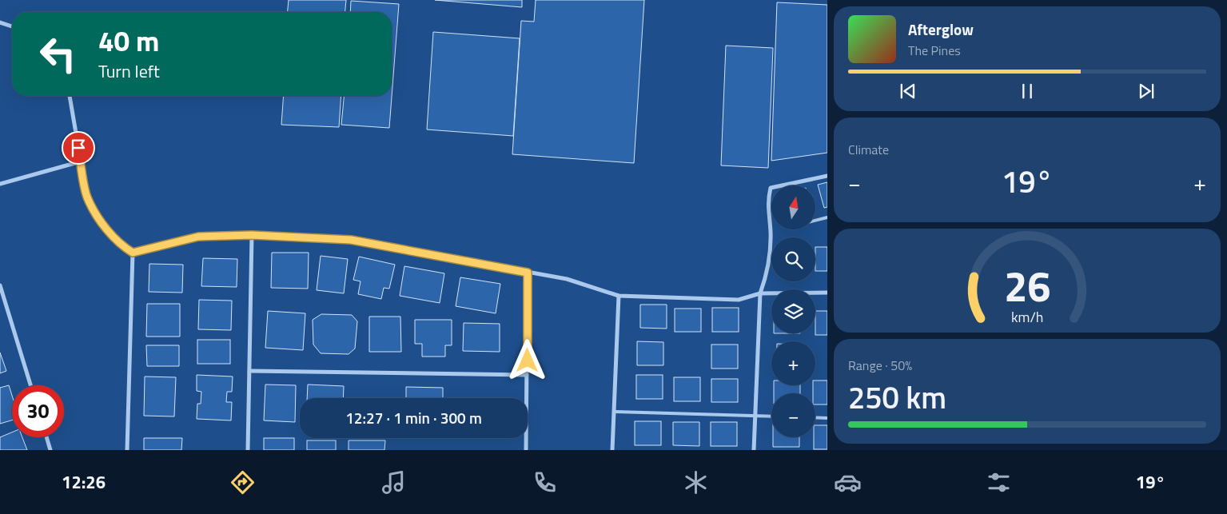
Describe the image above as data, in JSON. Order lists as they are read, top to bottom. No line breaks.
{"north":"top","page":{"turn":["40 m","Turn left"],"song":["Afterglow","The Pines"],"tile":["Climate",["Range · 50%","250 km"]],"heat":["−","19°","+"],"map_buttons":["+","−"],"limit":"30","trip":"12:27 · 1 min · 300 m","tabs":["12:26","19°"],"gauge":["26","km/h"]}}
